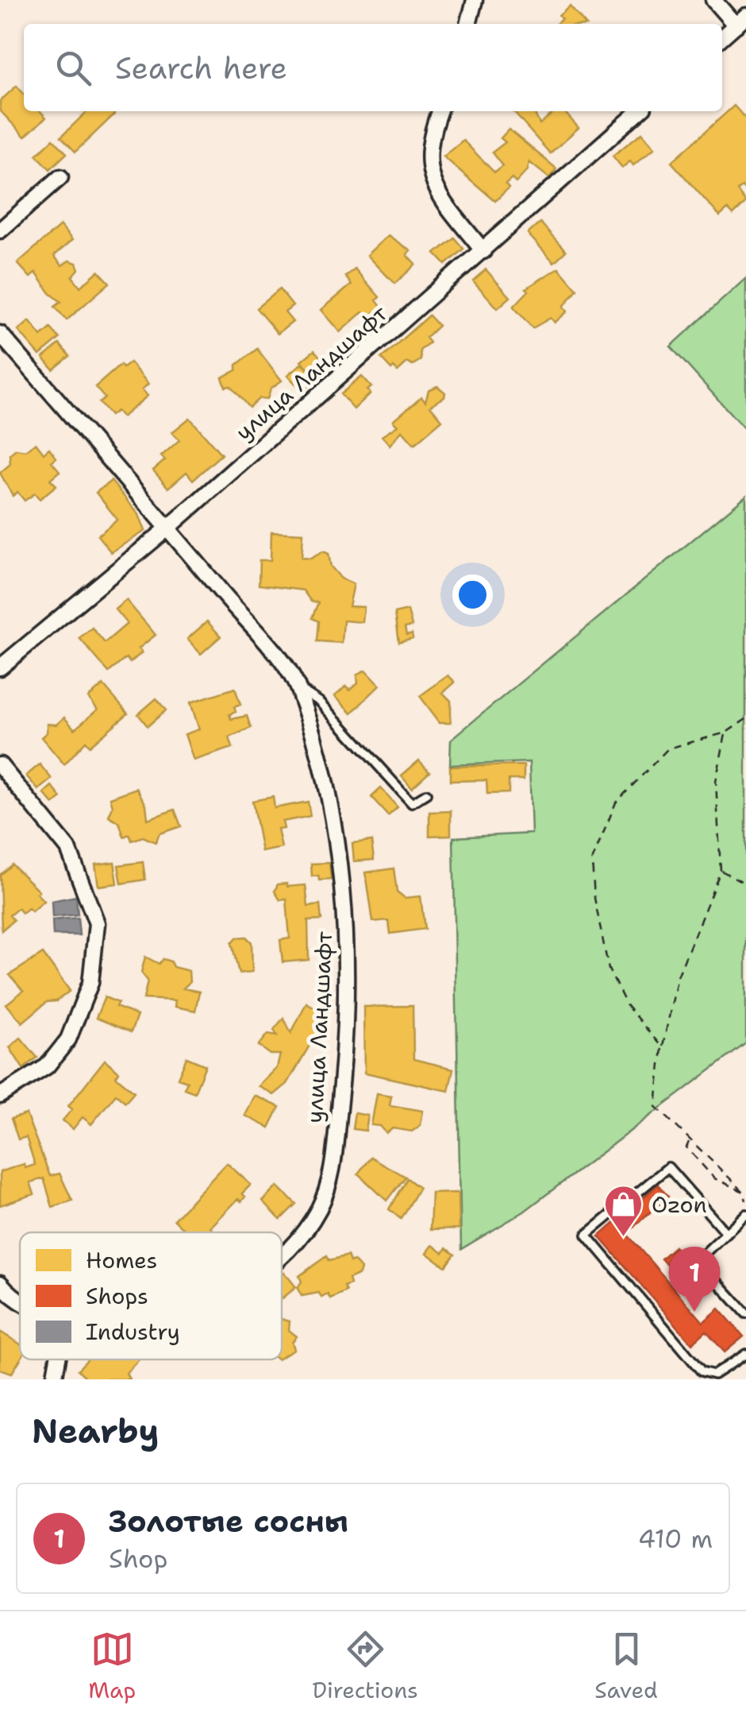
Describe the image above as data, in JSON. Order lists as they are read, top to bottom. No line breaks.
{"streets":{"street":["улица Ландшафт"]},"places":{"shop":["Ozon"]},"legend":["Homes","Shops","Industry"],"page":{"search":"Search here","pins":"1","heading":"Nearby","list":[{"mark":"1","name":"Золотые сосны","note":"Shop","value":"410 m"}],"nav":["Map","Directions","Saved"]}}
